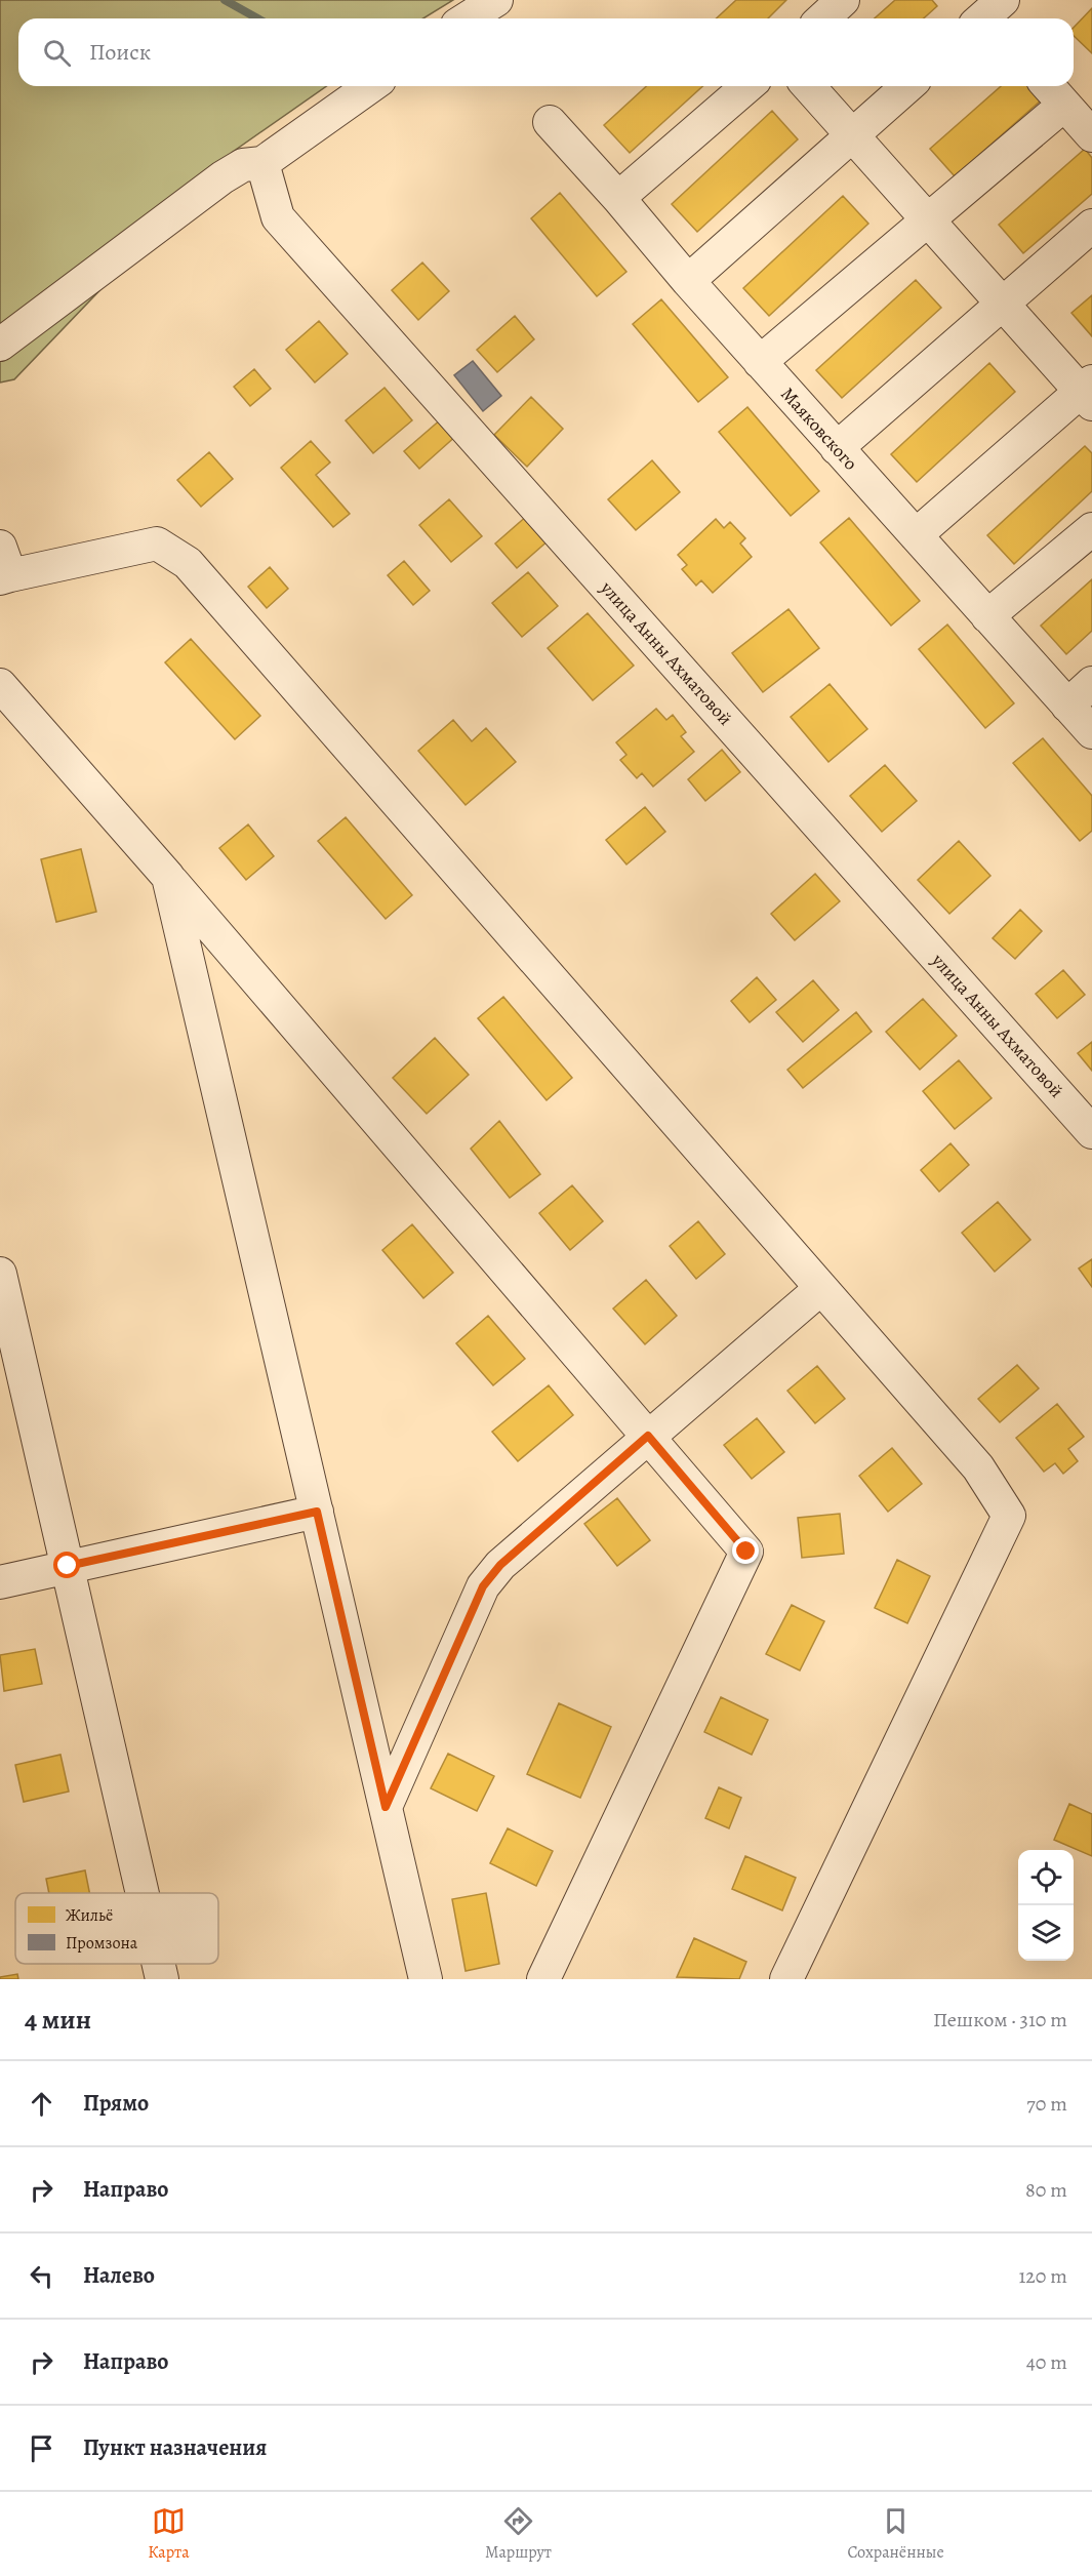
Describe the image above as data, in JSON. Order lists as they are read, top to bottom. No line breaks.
{"streets":{"lane":["Маяковского","улица Анны Ахматовой"]},"legend":["Жильё","Промзона"],"page":{"search":"Поиск","heading":["4 мин","Пешком · 310 m"],"list":[["Прямо","70 m"],["Направо","80 m"],["Налево","120 m"],["Направо","40 m"],"Пункт назначения"],"nav":["Карта","Маршрут","Сохранённые"]}}
